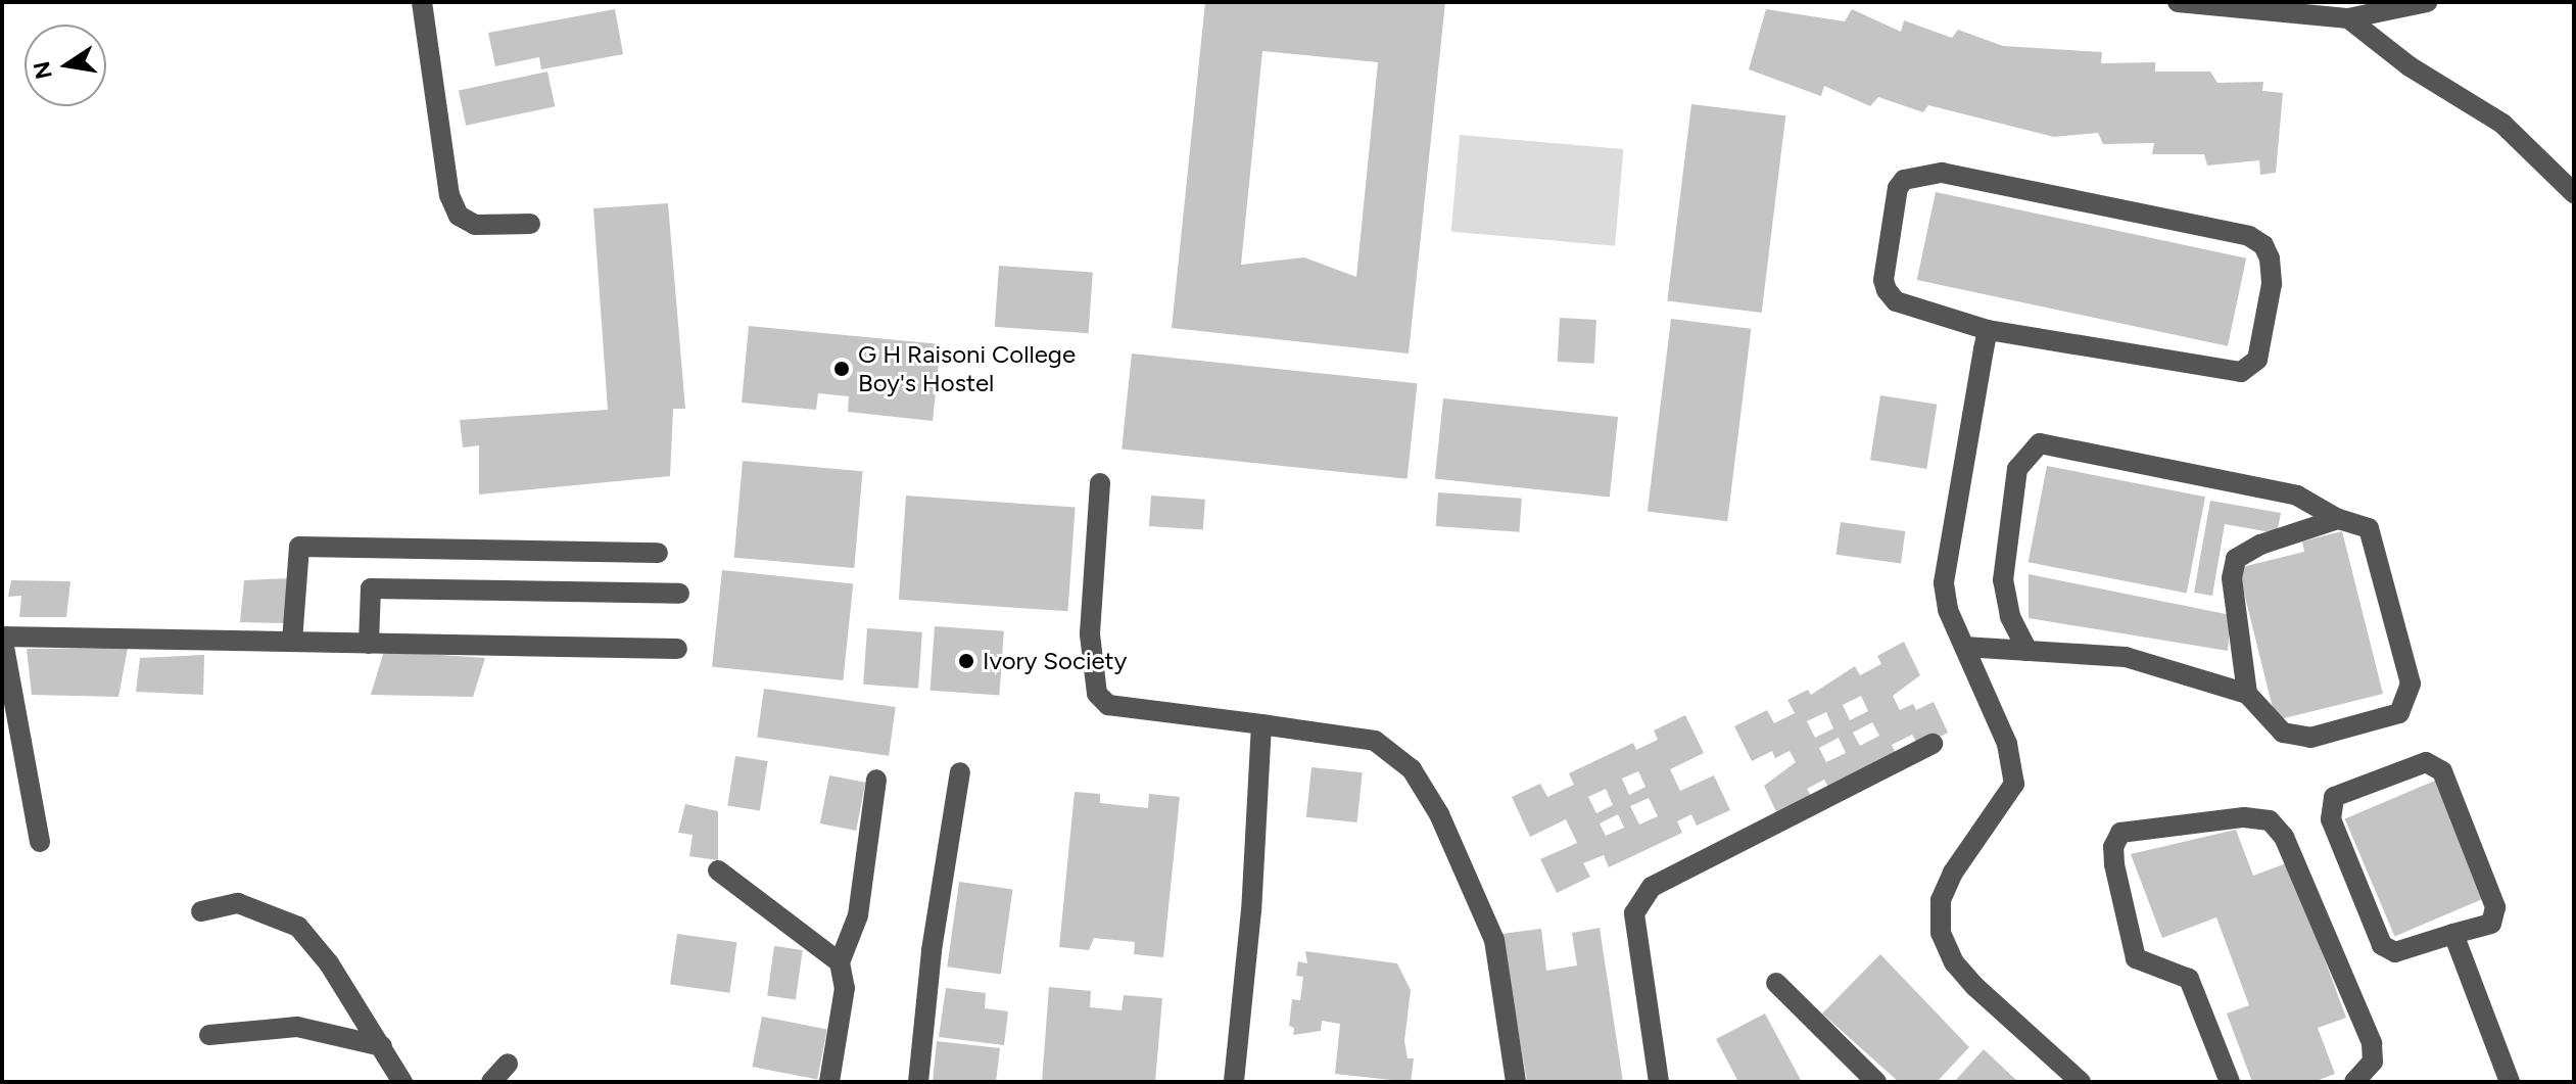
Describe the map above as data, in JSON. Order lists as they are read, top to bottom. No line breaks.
{"places":["G H Raisoni College Boy's Hostel","Ivory Society"],"north":"left"}
